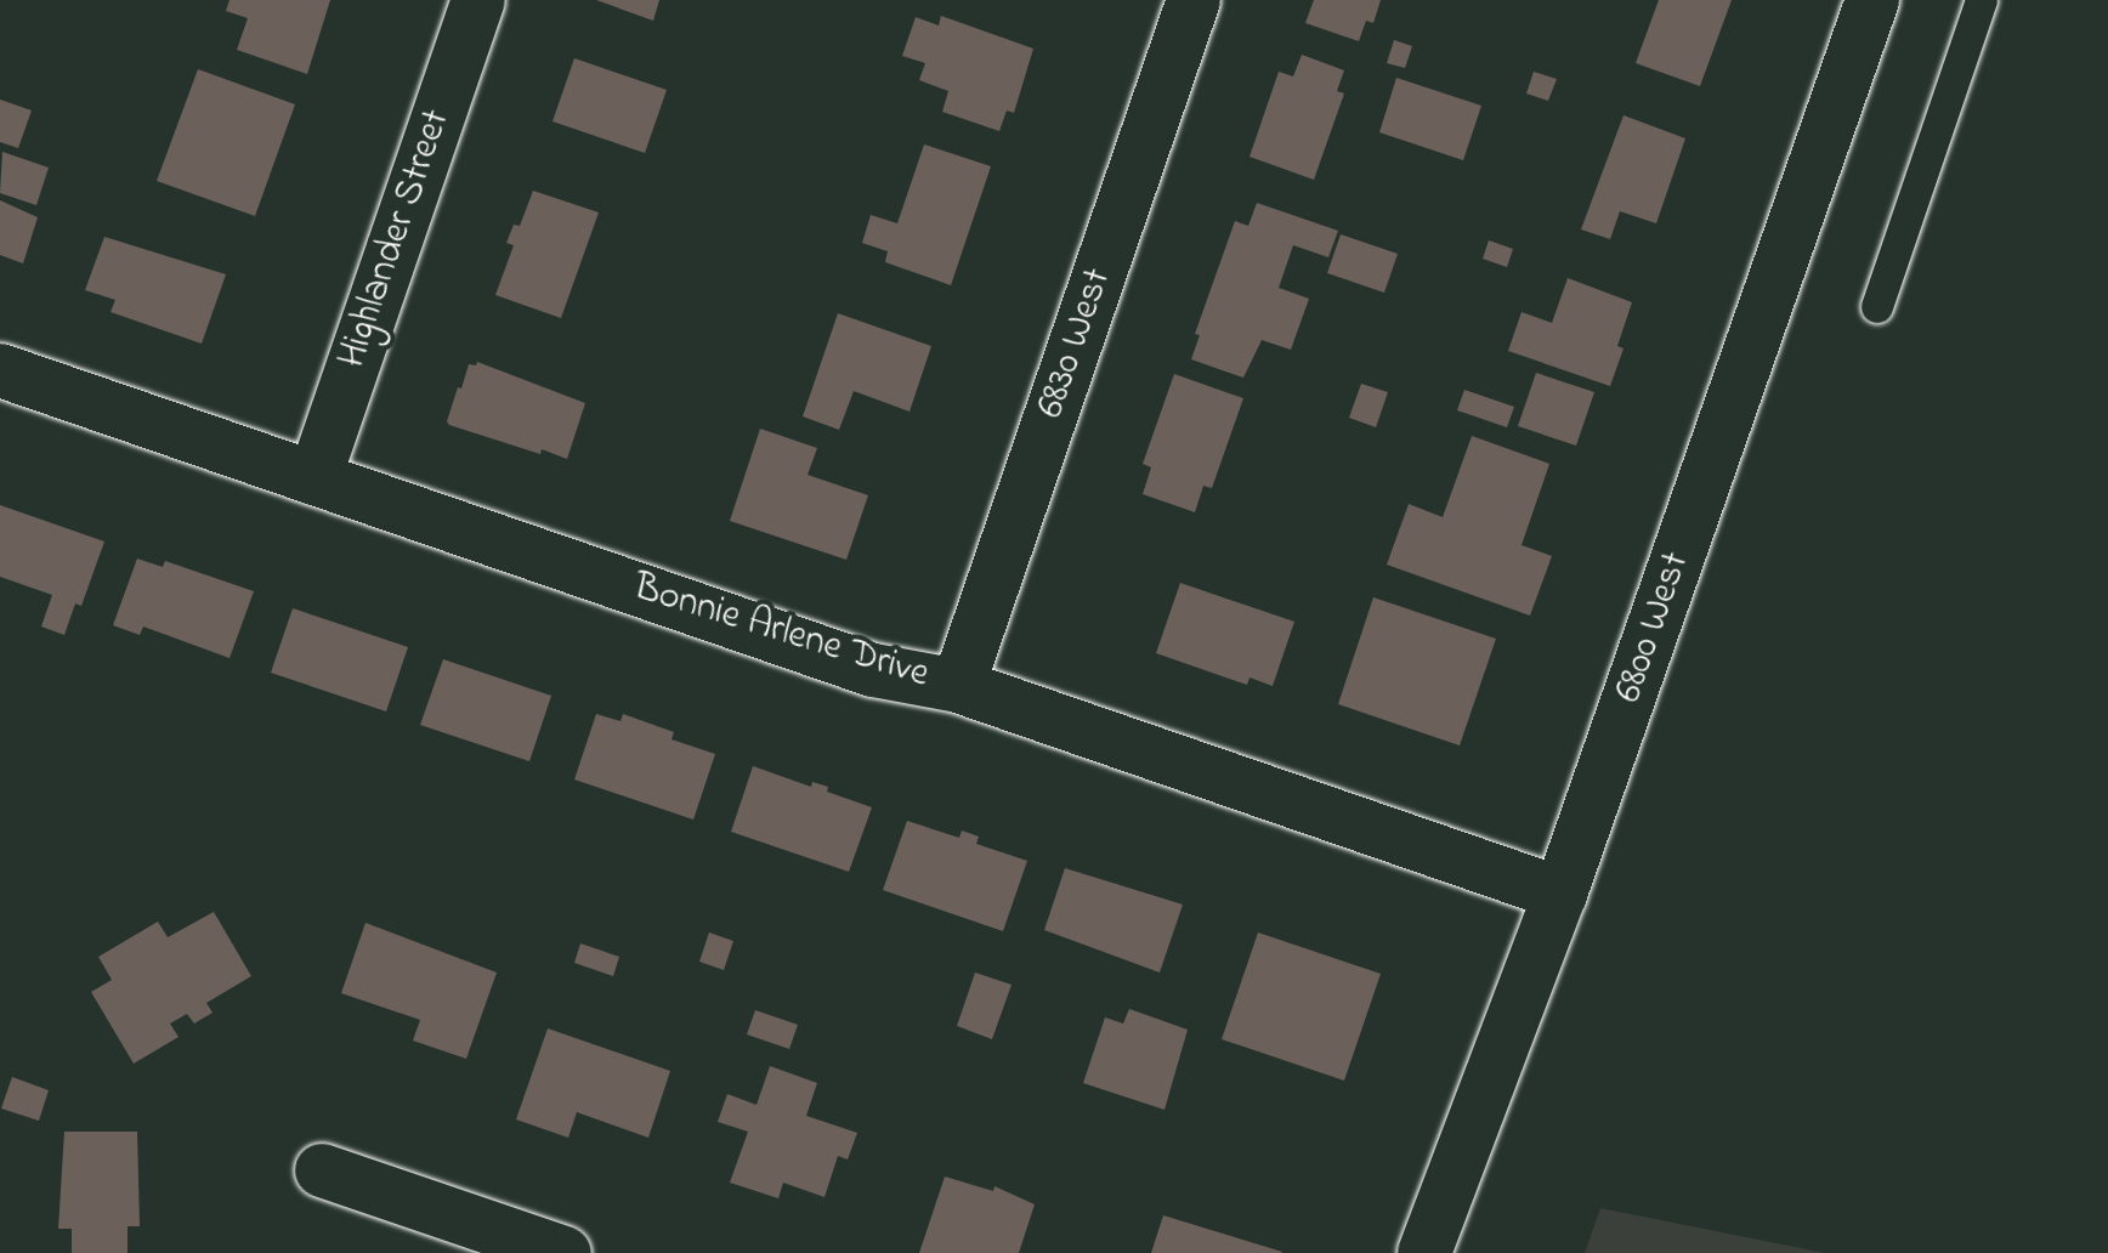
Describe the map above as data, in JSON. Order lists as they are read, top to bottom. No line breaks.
{"streets":{"street":["Highlander Street","6830 West","6800 West","Bonnie Arlene Drive"]},"crossings":[["Highlander Street","Bonnie Arlene Drive"],["6830 West","Bonnie Arlene Drive"],["6800 West","Bonnie Arlene Drive"]]}
